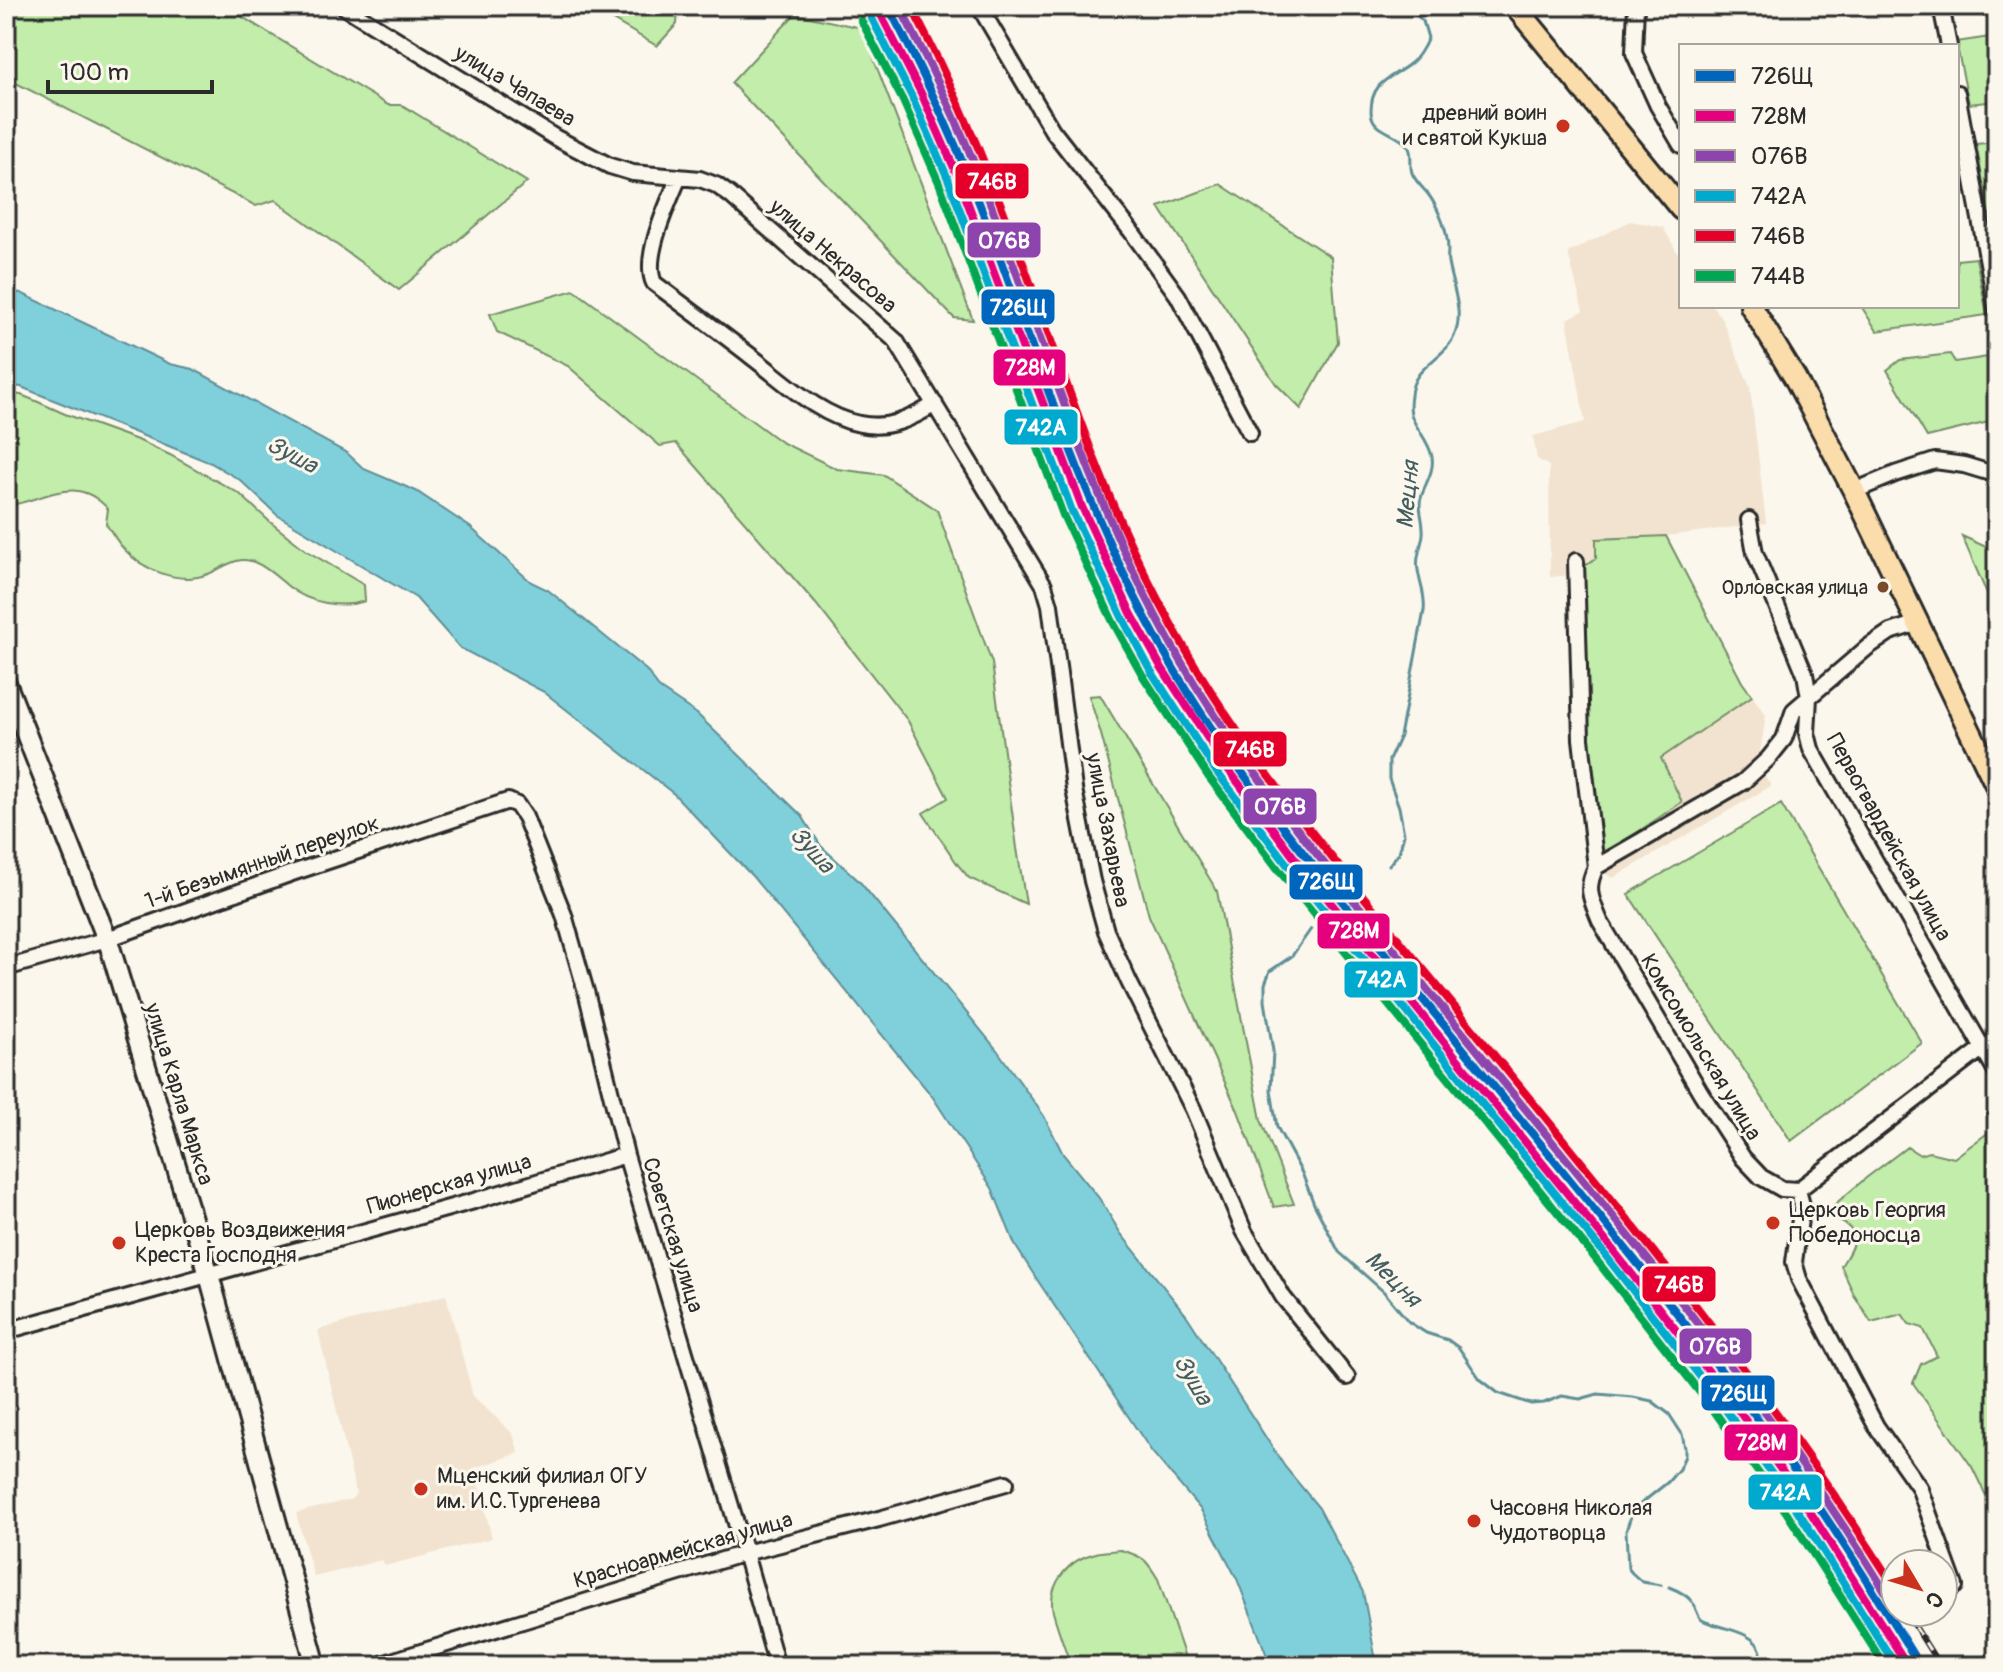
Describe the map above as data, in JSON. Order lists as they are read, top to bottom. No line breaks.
{"streets":{"main road":["улица Карла Маркса"],"street":["улица Чапаева","улица Некрасова","улица Захарьева","Первогвардейская улица","1-й Безымянный переулок","Комсомольская улица","Пионерская улица","Советская улица","Красноармейская улица"]},"crossings":[["улица Чапаева","улица Некрасова"],["улица Некрасова","улица Захарьева"],["1-й Безымянный переулок","улица Карла Маркса"],["1-й Безымянный переулок","Советская улица"],["улица Карла Маркса","Пионерская улица"],["Пионерская улица","Советская улица"],["Советская улица","Красноармейская улица"]],"water":["Зуша","Мецня"],"places":["древний воин и святой Кукша","Орловская улица","Церковь Георгия Победоносца","Церковь Воздвижения Креста Господня","Мценский филиал ОГУ им. И.С.Тургенева","Часовня Николая Чудотворца"],"lines":["transit line 726Щ","transit line 076В","transit line 746В","transit line 728М","transit line 742А","transit line 744В"],"legend":["726Щ","728М","076В","742А","746В","744В"],"scale_bar":"100 m","north":"bottom right"}
